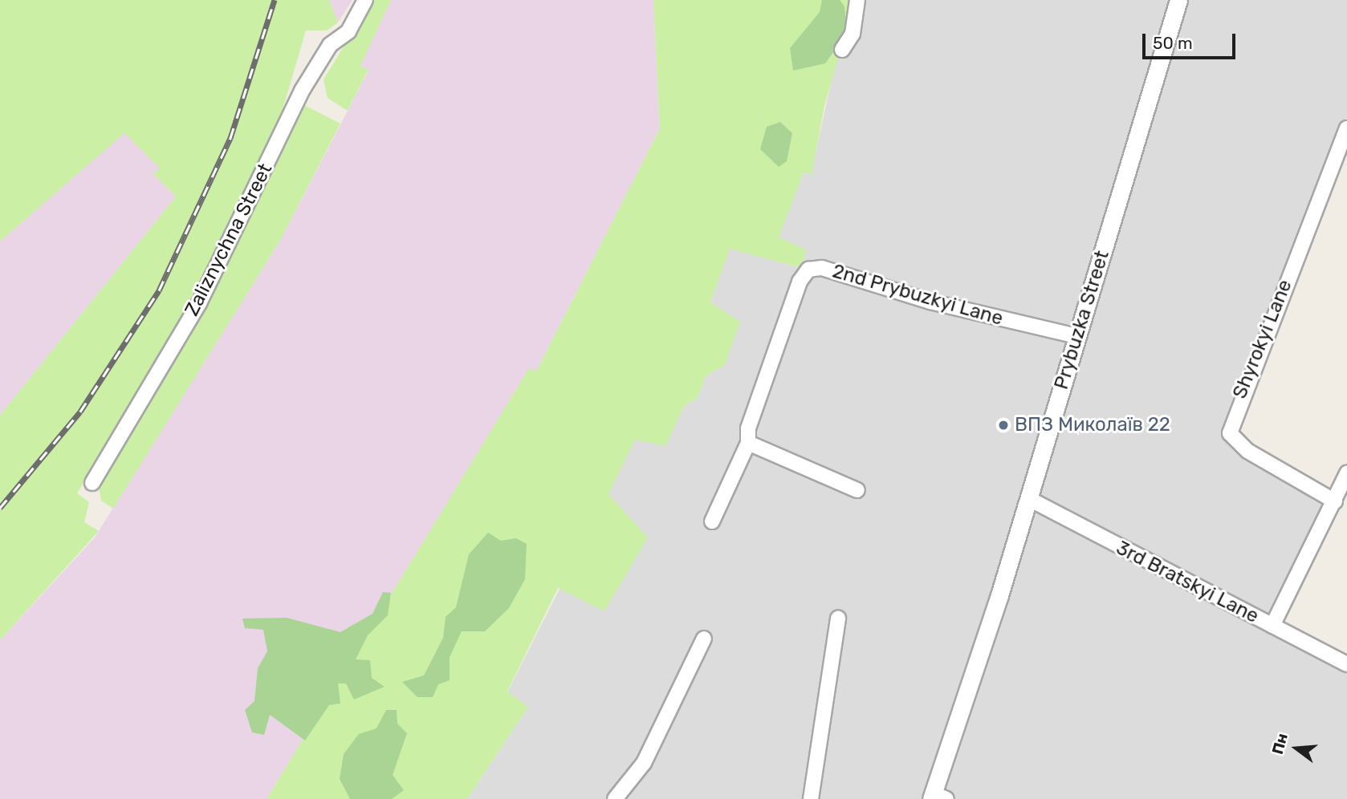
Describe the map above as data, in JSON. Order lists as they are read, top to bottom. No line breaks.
{"streets":{"street":["Zaliznychna Street","2nd Prybuzkyi Lane","Prybuzka Street","Shyrokyi Lane","3rd Bratskyi Lane"]},"crossings":[["2nd Prybuzkyi Lane","Prybuzka Street"],["Prybuzka Street","3rd Bratskyi Lane"]],"places":["ВПЗ Миколаїв 22"],"scale_bar":"50 m","north":"left"}
